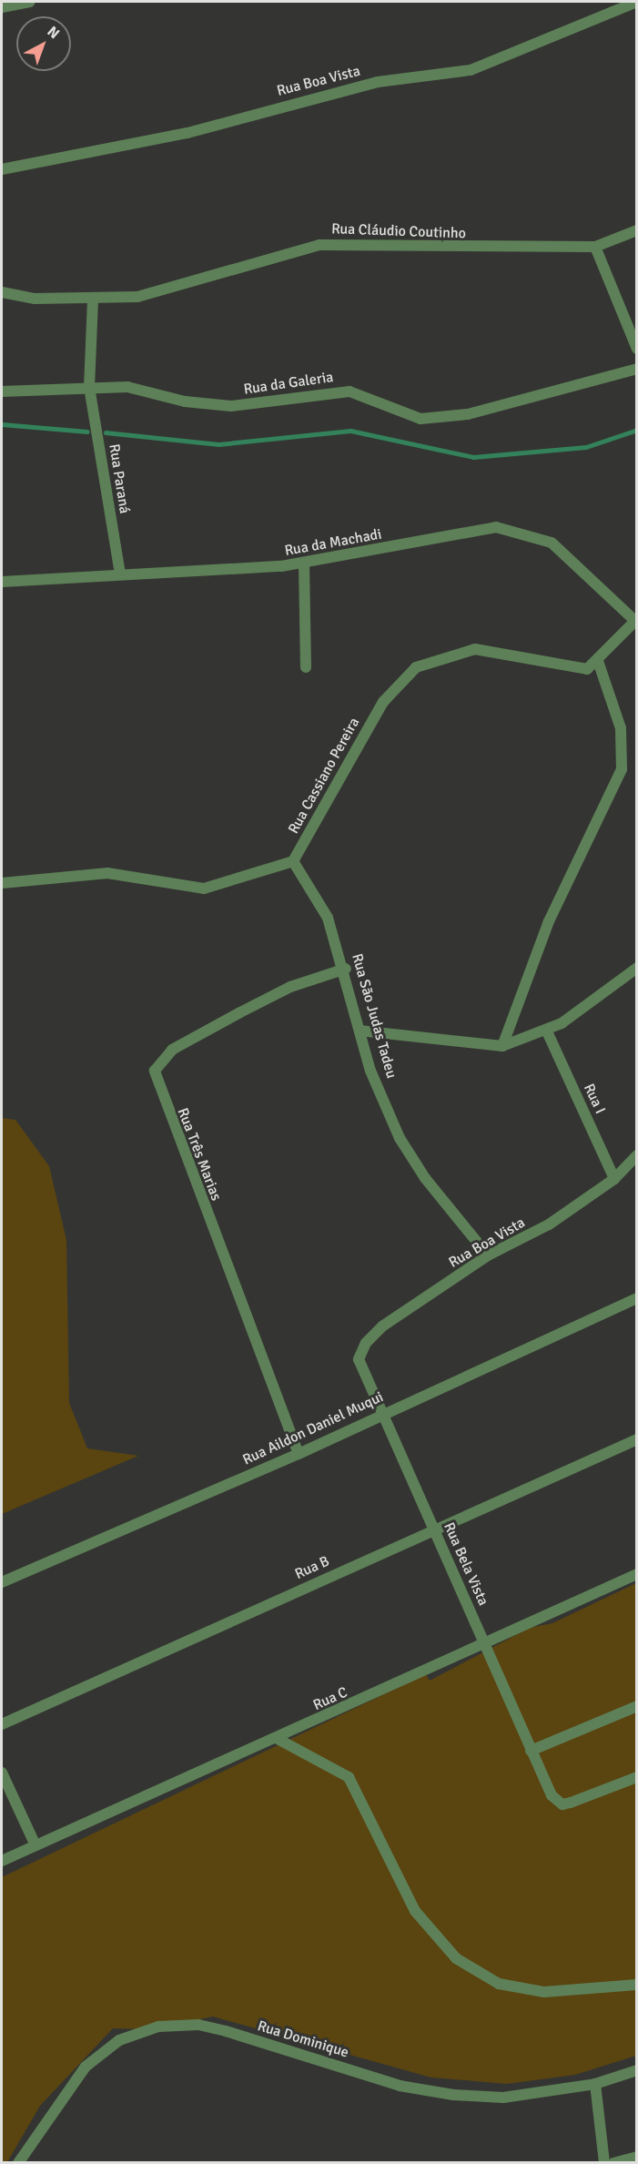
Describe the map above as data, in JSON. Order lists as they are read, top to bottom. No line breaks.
{"streets":{"street":["Rua Boa Vista","Rua Cláudio Coutinho","Rua da Galeria","Rua Paraná","Rua da Machadi","Rua Cassiano Pereira","Rua São Judas Tadeu","Rua I","Rua Três Marias","Rua Aildon Daniel Muqui","Rua Bela Vista","Rua B","Rua C","Rua Dominique"]},"crossings":[["Rua Boa Vista","Rua São Judas Tadeu"],["Rua Boa Vista","Rua I"],["Rua Boa Vista","Rua Bela Vista"],["Rua Cláudio Coutinho","Rua Paraná"],["Rua da Galeria","Rua Paraná"],["Rua Paraná","Rua da Machadi"],["Rua Cassiano Pereira","Rua São Judas Tadeu"],["Rua São Judas Tadeu","Rua Três Marias"],["Rua Três Marias","Rua Aildon Daniel Muqui"],["Rua Aildon Daniel Muqui","Rua Bela Vista"],["Rua Bela Vista","Rua B"],["Rua Bela Vista","Rua C"]],"north":"top right"}
